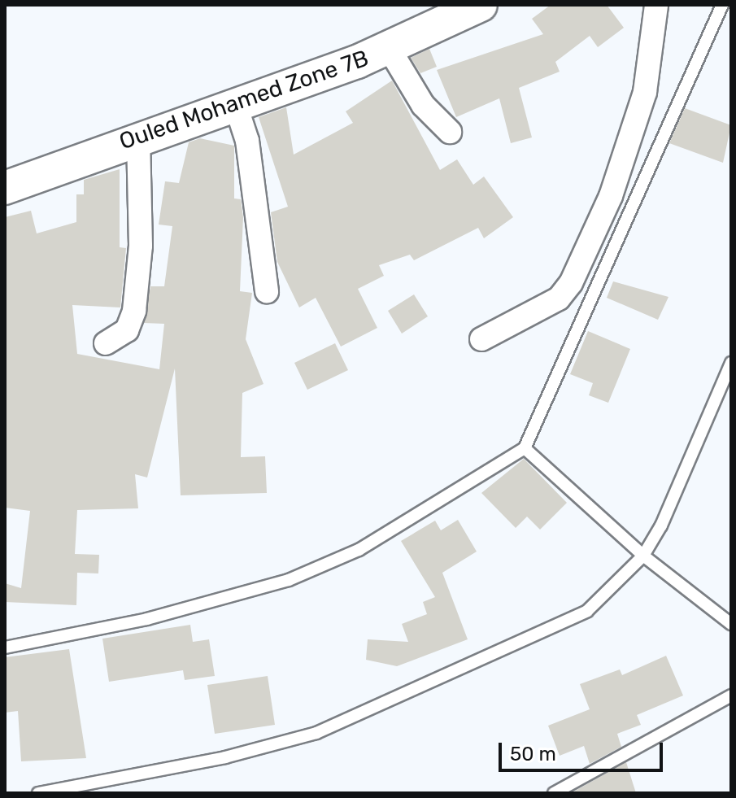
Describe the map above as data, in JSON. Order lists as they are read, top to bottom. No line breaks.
{"streets":{"main road":["Ouled Mohamed Zone 7B"]},"scale_bar":"50 m"}
